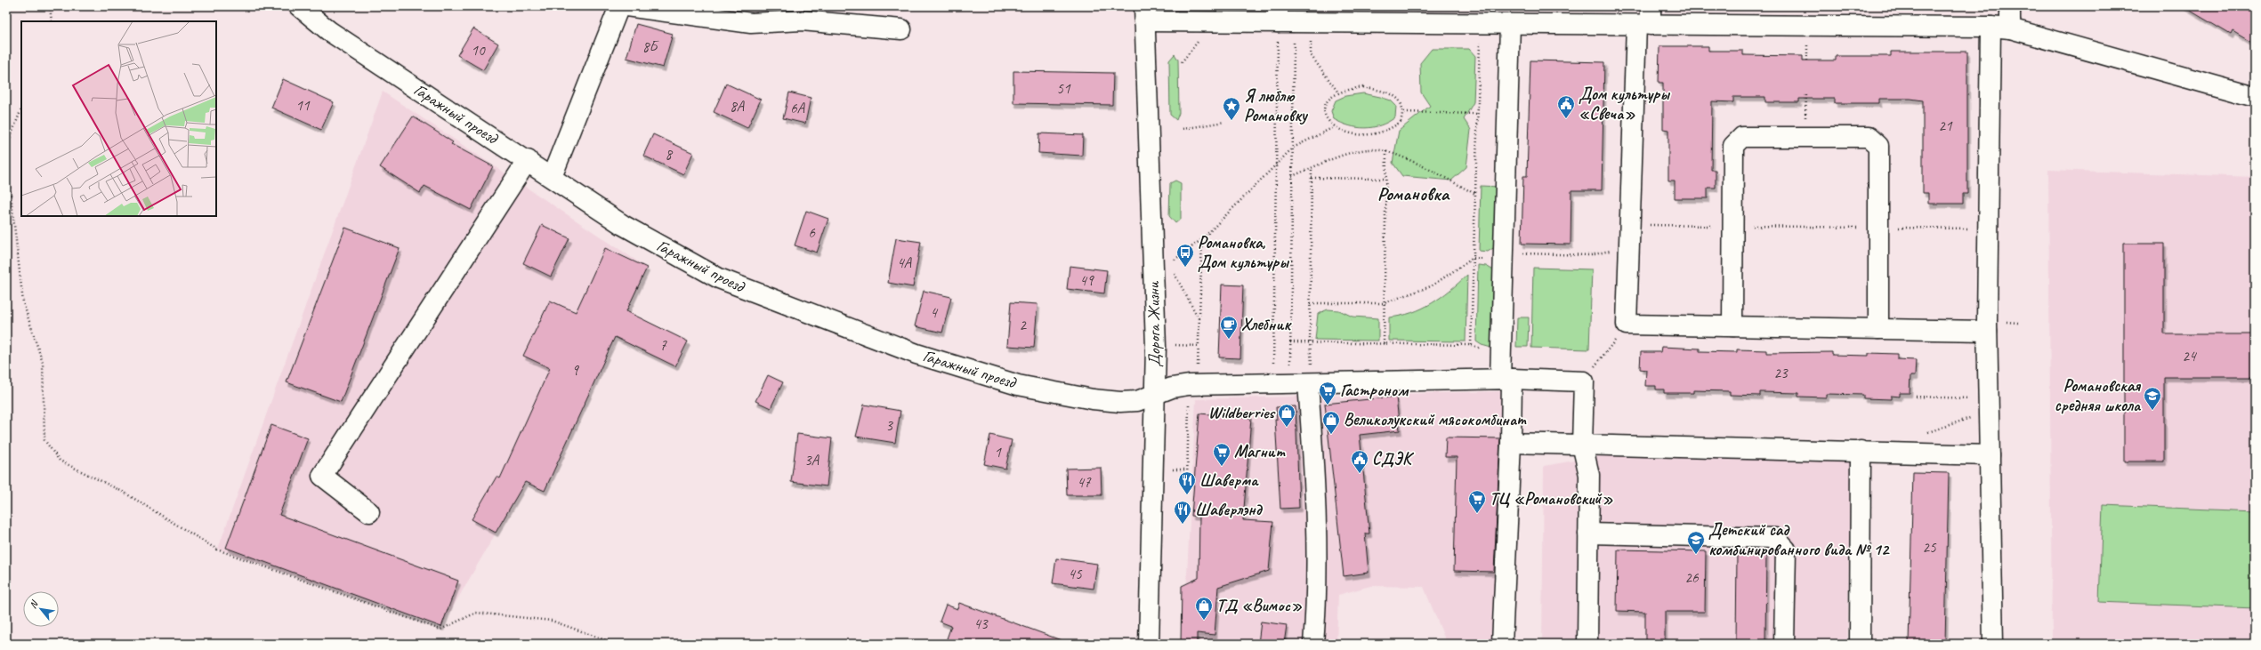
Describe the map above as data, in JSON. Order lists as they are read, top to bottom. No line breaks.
{"streets":{"street":["Гаражный проезд","Дорога Жизни"]},"crossings":[["Гаражный проезд","Дорога Жизни"]],"districts":["Романовка"],"places":{"public building":["Дом культуры «Свеча»","СДЭК"],"place":["Я люблю Романовку"],"bus stop":["Романовка, Дом культуры"],"cafe":["Хлебник"],"supermarket":["Гастроном","Магнит","ТЦ «Романовский»"],"school or university":["Романовская средняя школа","Детский сад комбинированного вида № 12"],"shop":["Wildberries","Великолукский мясокомбинат","ТД «Вимос»"],"restaurant":["Шаверма","Шаверлэнд"]},"house_numbers":["8Б","10","51","11","8А","6А","21","8","6","4А","49","4","2","7","24","9","23","3","1","3А","47","25","45","26","43"],"north":"top left"}
